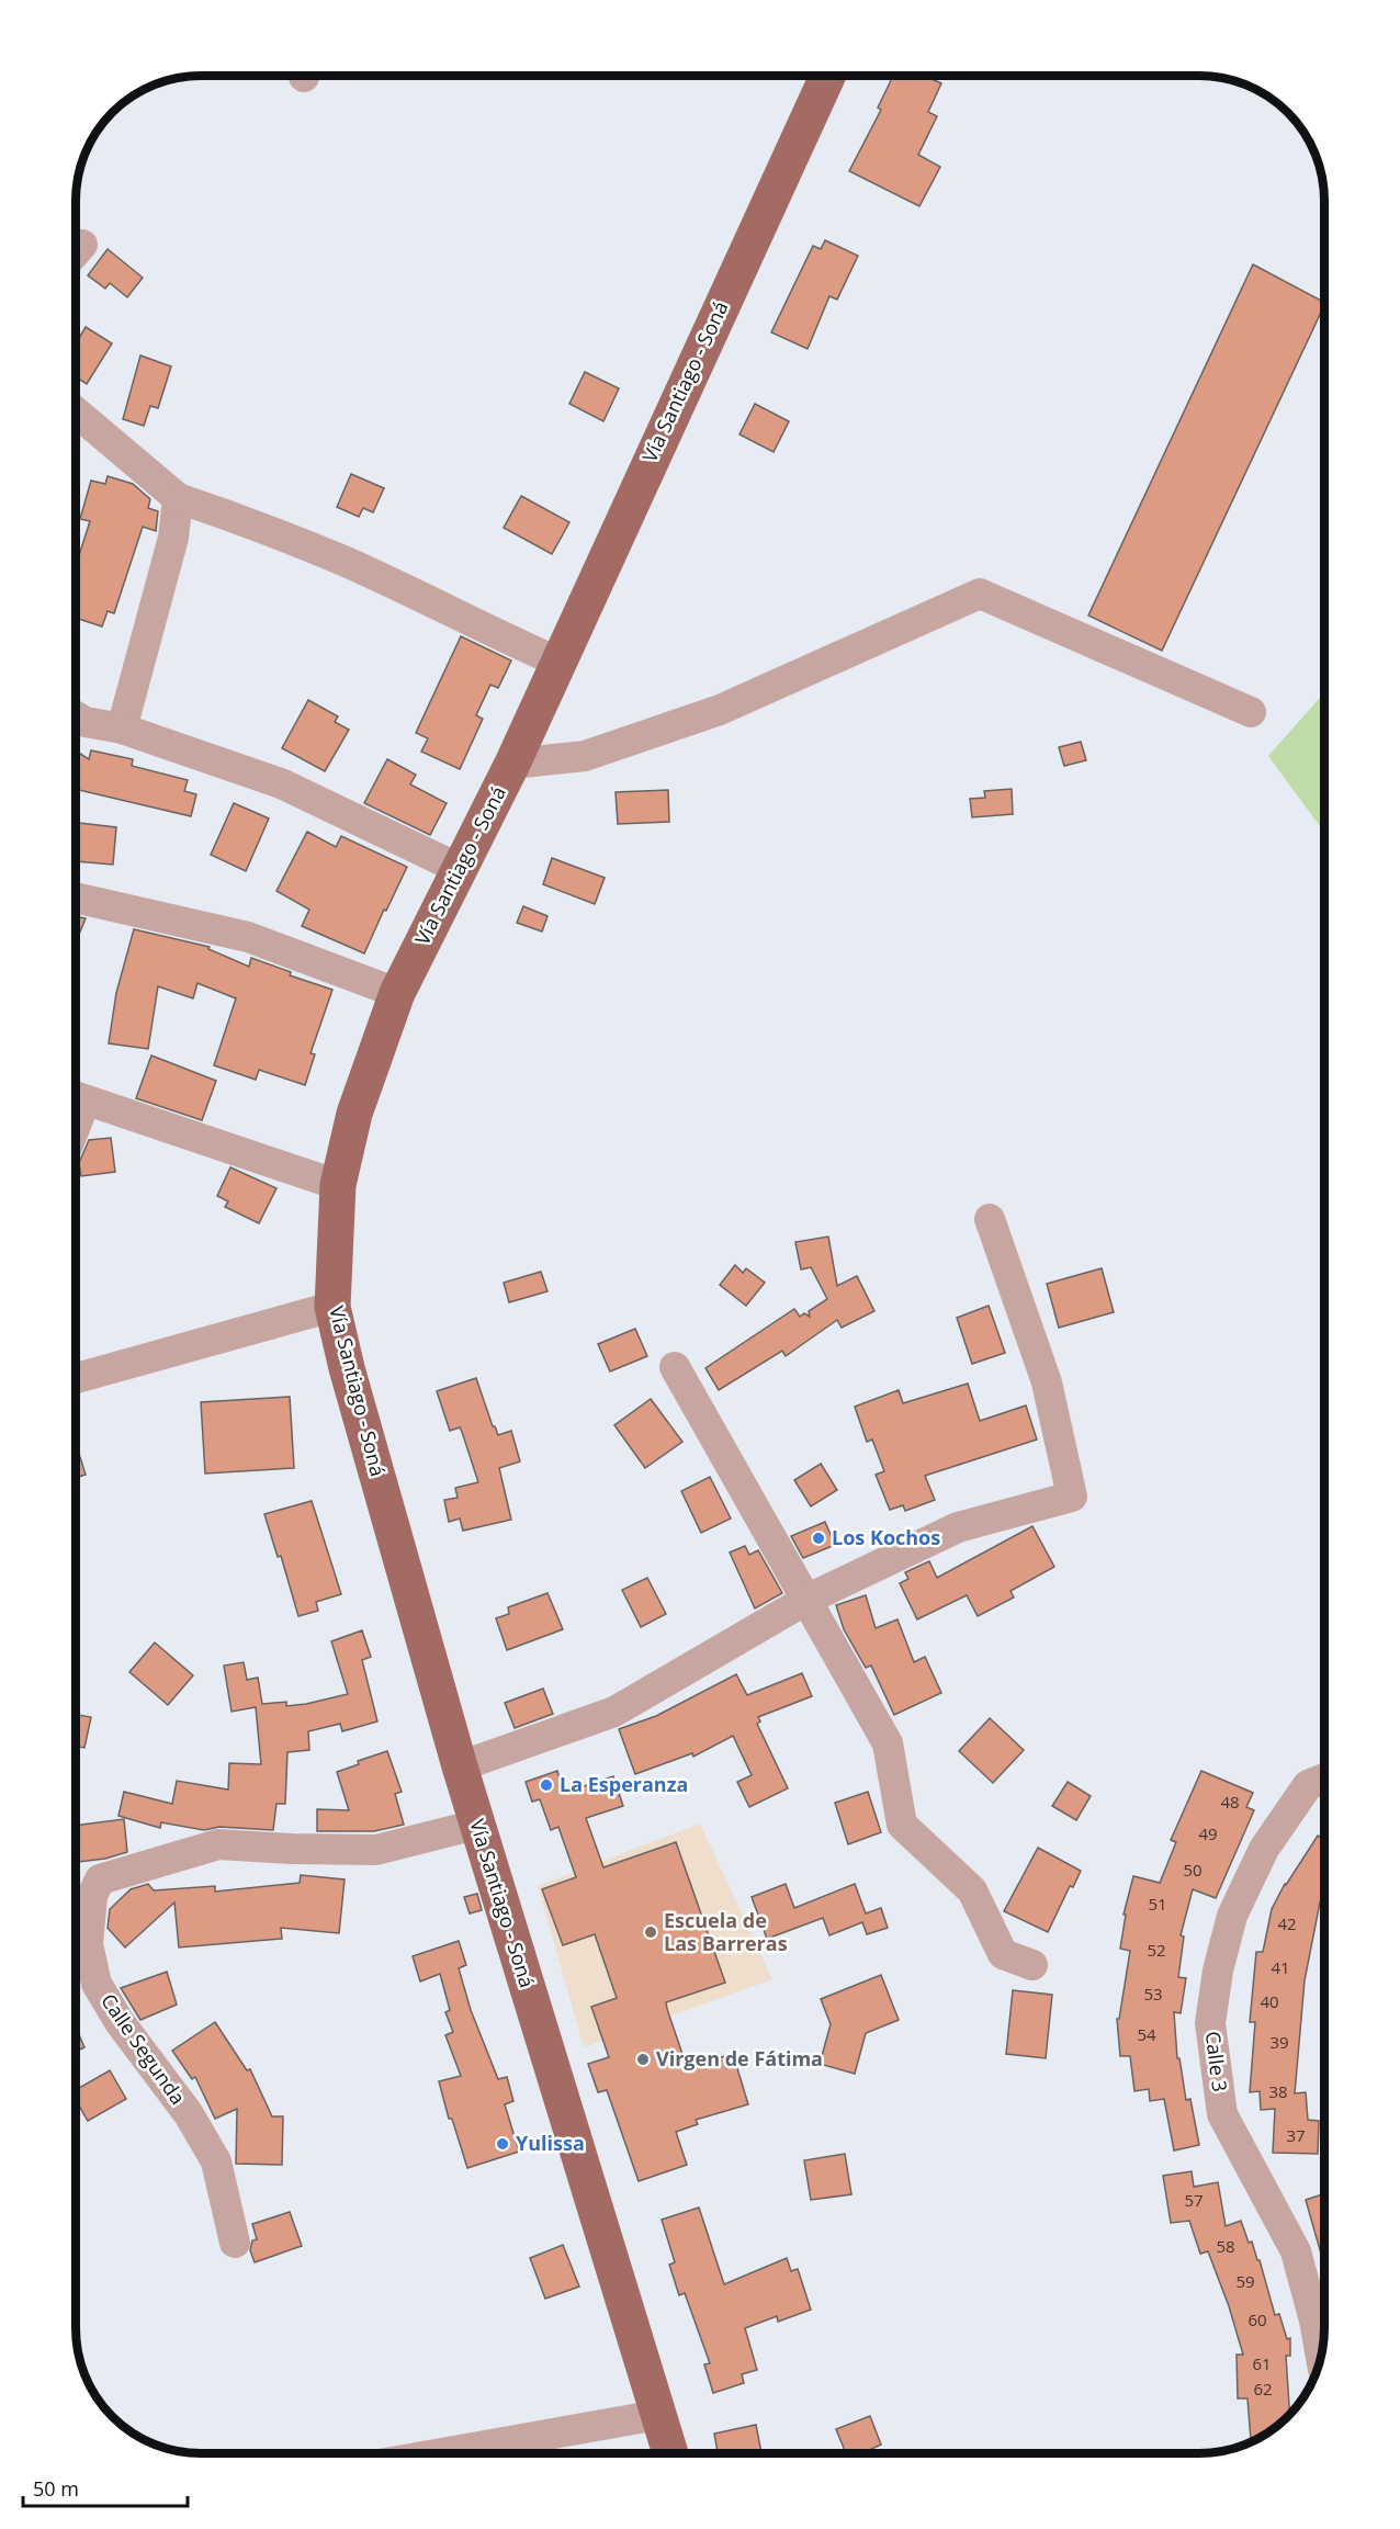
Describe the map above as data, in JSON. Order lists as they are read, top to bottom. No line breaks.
{"streets":{"main road":["Vía Santiago - Soná"],"street":["Calle Segunda","Calle 3"]},"crossings":[["Vía Santiago - Soná","Calle Segunda"]],"places":["Los Kochos","La Esperanza","Escuela de Las Barreras","Virgen de Fátima","Yulissa"],"house_numbers":["48","49","50","51","42","52","41","53","40","54","39","38","37","57","58","59","60","61","62"],"scale_bar":"50 m"}
